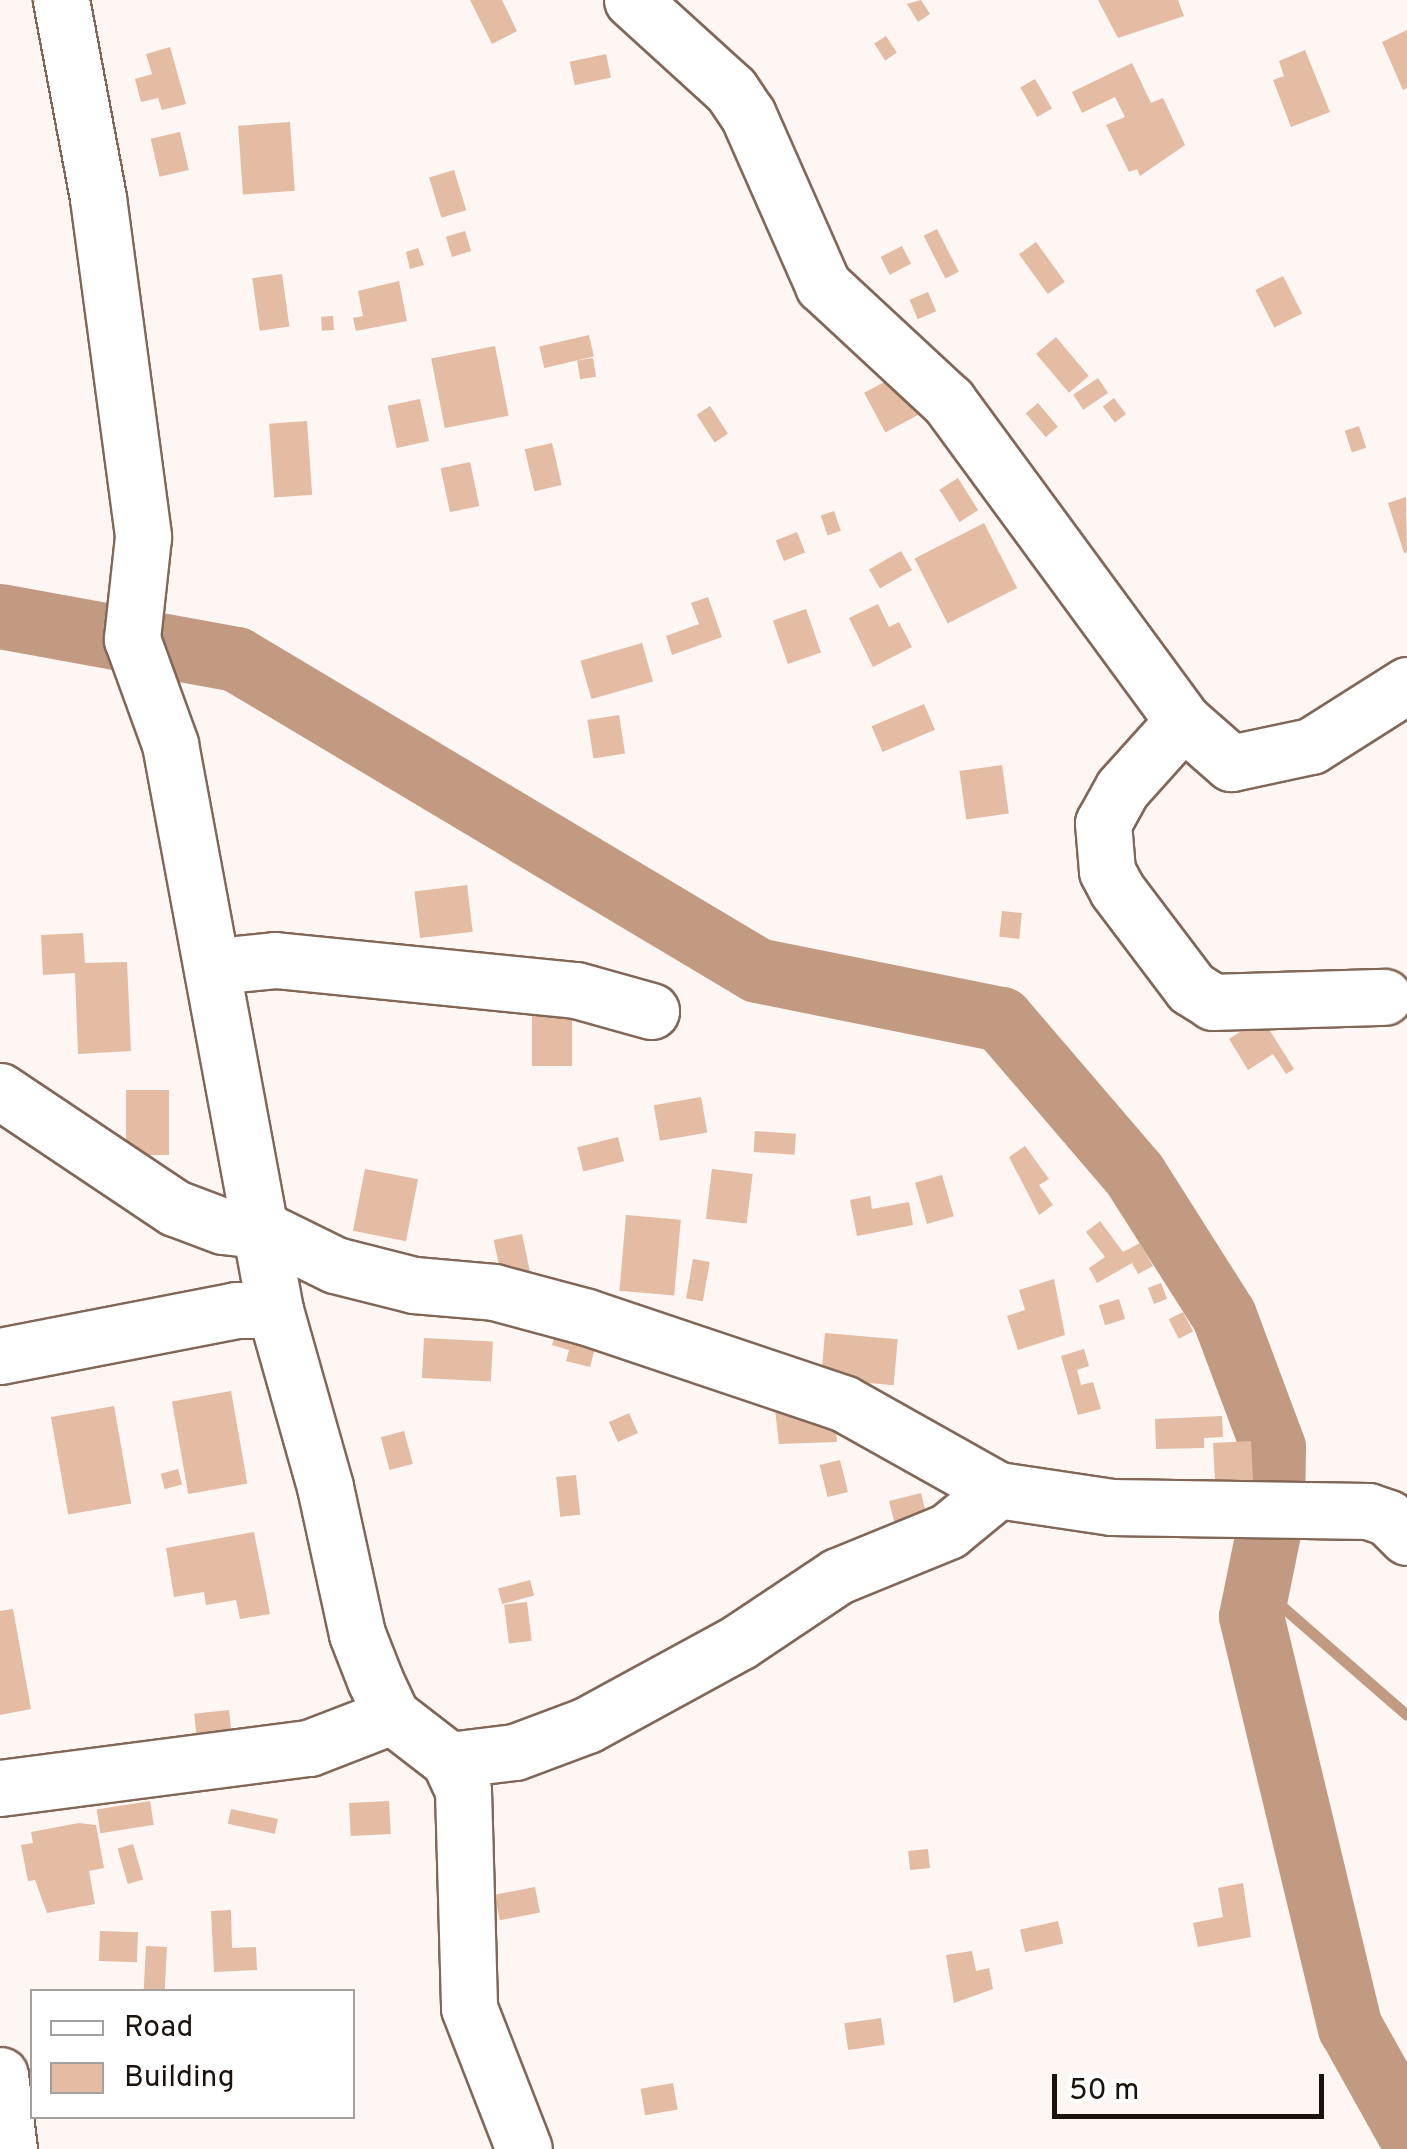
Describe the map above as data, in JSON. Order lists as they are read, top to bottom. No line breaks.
{"legend":["Road","Building"],"scale_bar":"50 m"}
